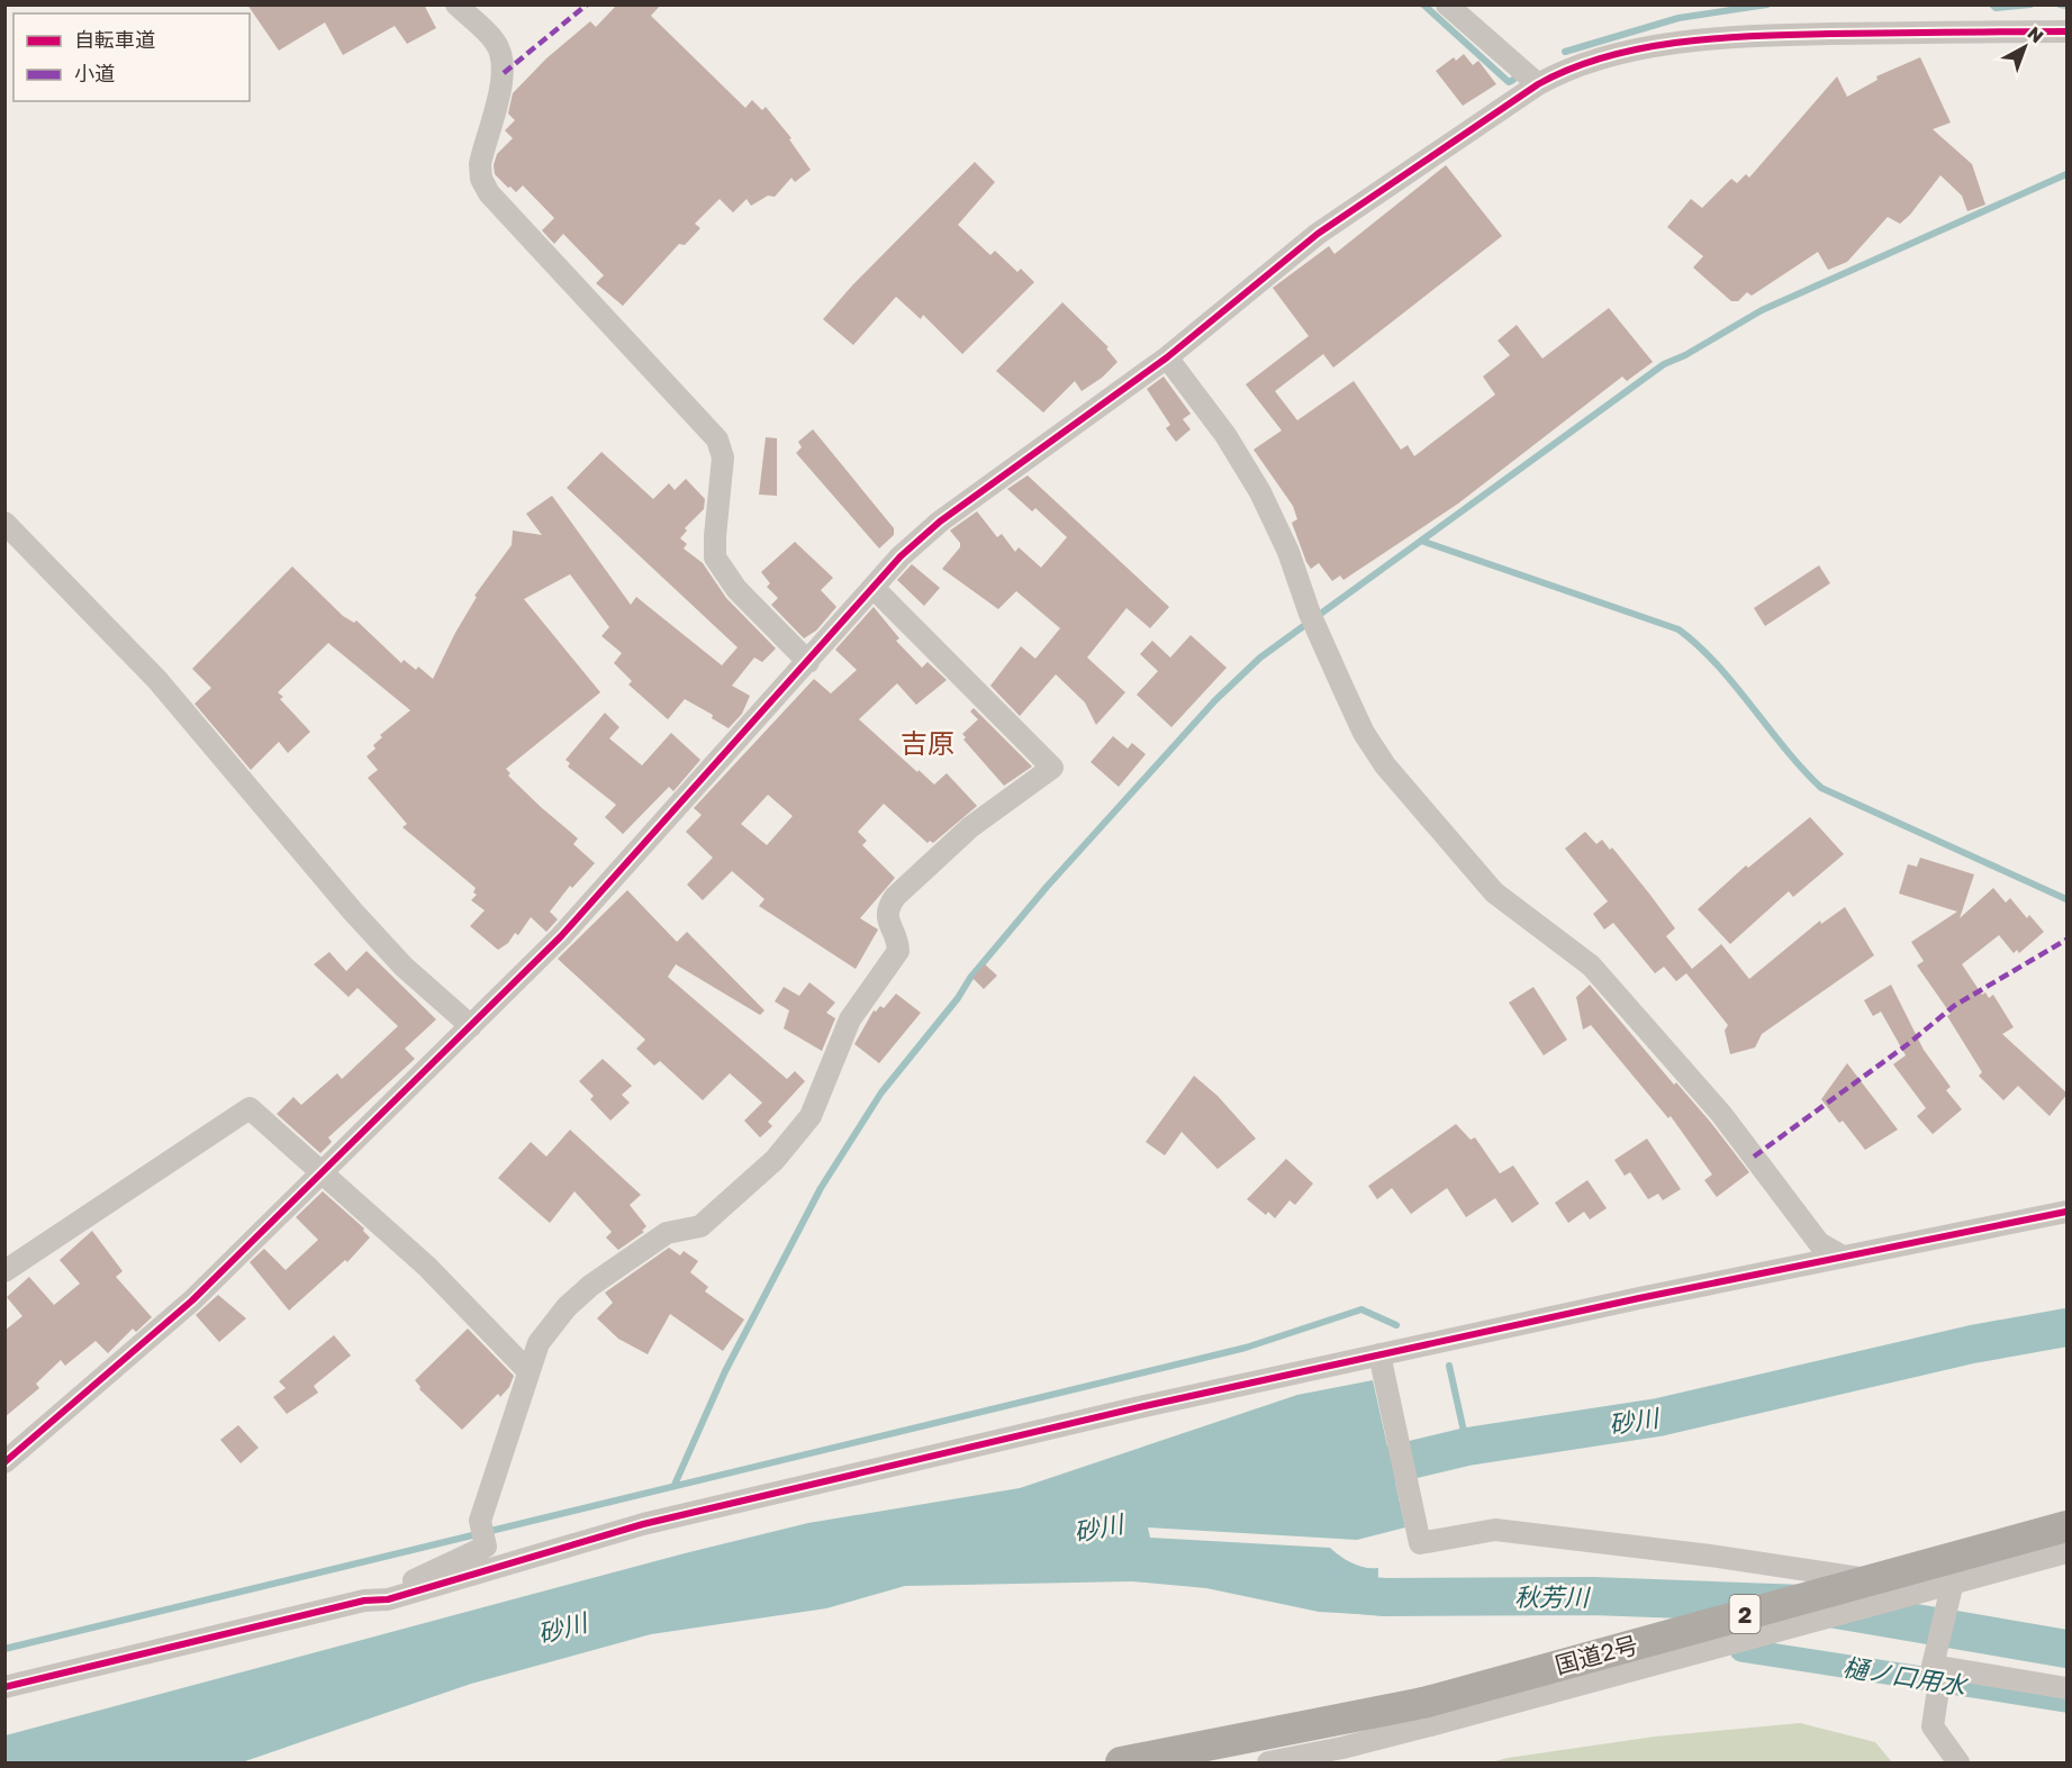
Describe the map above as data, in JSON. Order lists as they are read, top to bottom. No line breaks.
{"streets":{"highway":["2","国道2号"]},"districts":["吉原"],"water":["砂川","秋芳川","樋ノ口用水"],"legend":["自転車道","小道"],"north":"top right"}
